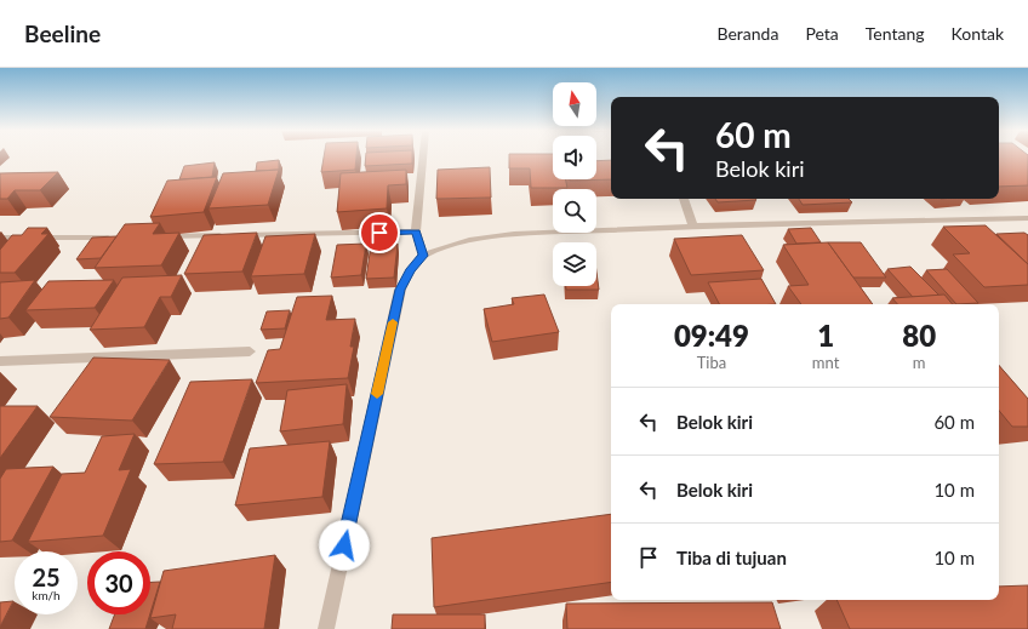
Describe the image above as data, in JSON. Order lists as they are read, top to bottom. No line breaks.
{"north":"top","page":{"header":"Beeline","nav":["Beranda","Peta","Tentang","Kontak"],"turn":["60 m","Belok kiri"],"eta":["09:49","Tiba","1","mnt","80","m"],"list":[{"name":"Belok kiri","value":"60 m"},{"name":"Belok kiri","value":"10 m"},{"name":"Tiba di tujuan","value":"10 m"}],"speed":"25 km/h","limit":"30"}}
